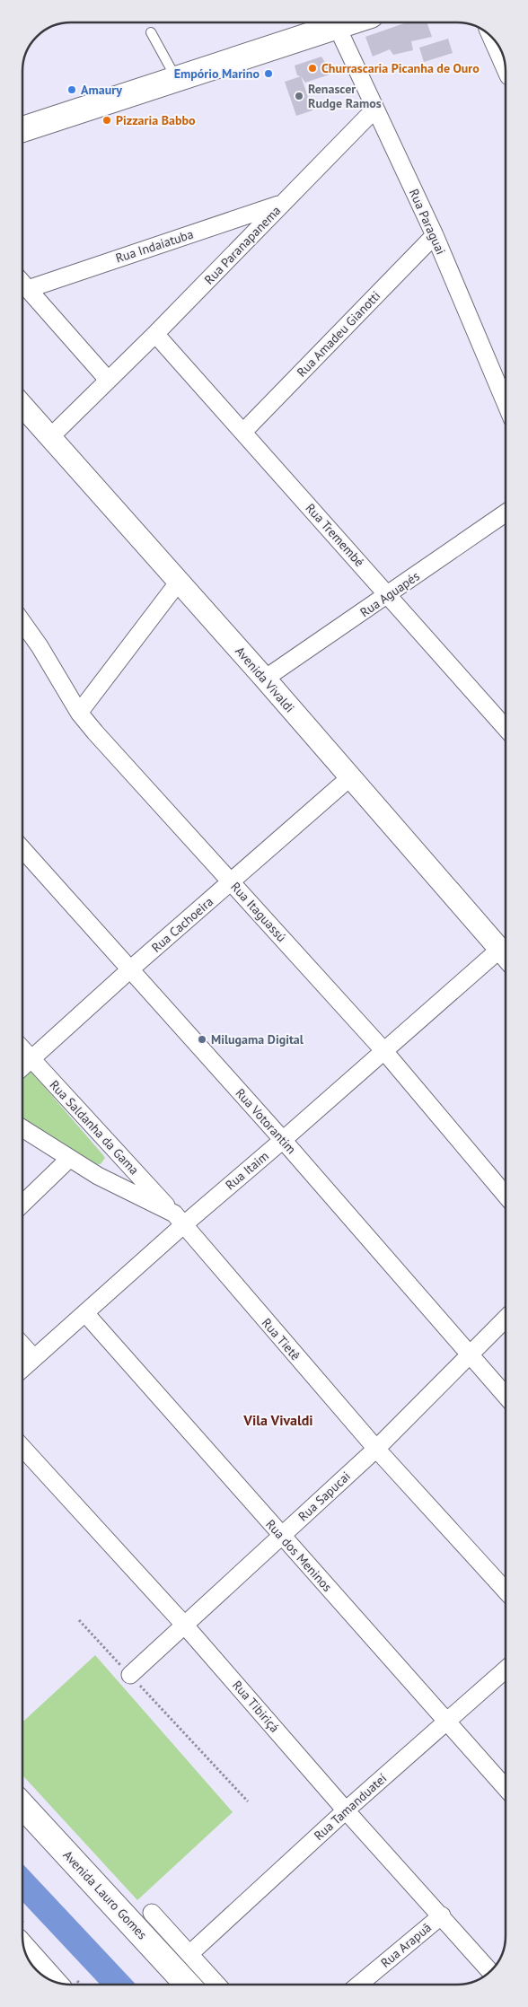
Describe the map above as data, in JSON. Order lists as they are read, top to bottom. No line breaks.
{"streets":{"main road":["Avenida Lauro Gomes"],"street":["Rua Paraguai","Rua Paranapanema","Rua Indaiatuba","Rua Amadeu Gianotti","Rua Tremembé","Rua Aguapés","Avenida Vivaldi","Rua Itaguassú","Rua Cachoeira","Rua Votorantim","Rua Saldanha da Gama","Rua Itaim","Rua Tietê","Rua Sapucai","Rua dos Meninos","Rua Tibiriçá","Rua Tamanduateí","Rua Arapuã"]},"crossings":[["Rua Paraguai","Rua Paranapanema"],["Rua Paraguai","Rua Amadeu Gianotti"],["Rua Paranapanema","Rua Indaiatuba"],["Rua Paranapanema","Rua Tremembé"],["Rua Paranapanema","Avenida Vivaldi"],["Rua Amadeu Gianotti","Rua Tremembé"],["Rua Tremembé","Rua Aguapés"],["Rua Aguapés","Avenida Vivaldi"],["Avenida Vivaldi","Rua Cachoeira"],["Rua Itaguassú","Rua Cachoeira"],["Rua Itaguassú","Rua Itaim"],["Rua Cachoeira","Rua Votorantim"],["Rua Cachoeira","Rua Saldanha da Gama"],["Rua Votorantim","Rua Itaim"],["Rua Votorantim","Rua Sapucai"],["Rua Saldanha da Gama","Rua Itaim"],["Rua Saldanha da Gama","Rua Tietê"],["Rua Itaim","Rua Tietê"],["Rua Itaim","Rua dos Meninos"],["Rua Tietê","Rua Sapucai"],["Rua Sapucai","Rua dos Meninos"],["Rua Sapucai","Rua Tibiriçá"],["Rua dos Meninos","Rua Tamanduateí"],["Rua Tibiriçá","Rua Tamanduateí"],["Rua Tibiriçá","Rua Arapuã"]],"districts":["Vila Vivaldi"],"places":["Churrascaria Picanha de Ouro","Empório Marino","Amaury","Renascer Rudge Ramos","Pizzaria Babbo","Milugama Digital"]}
